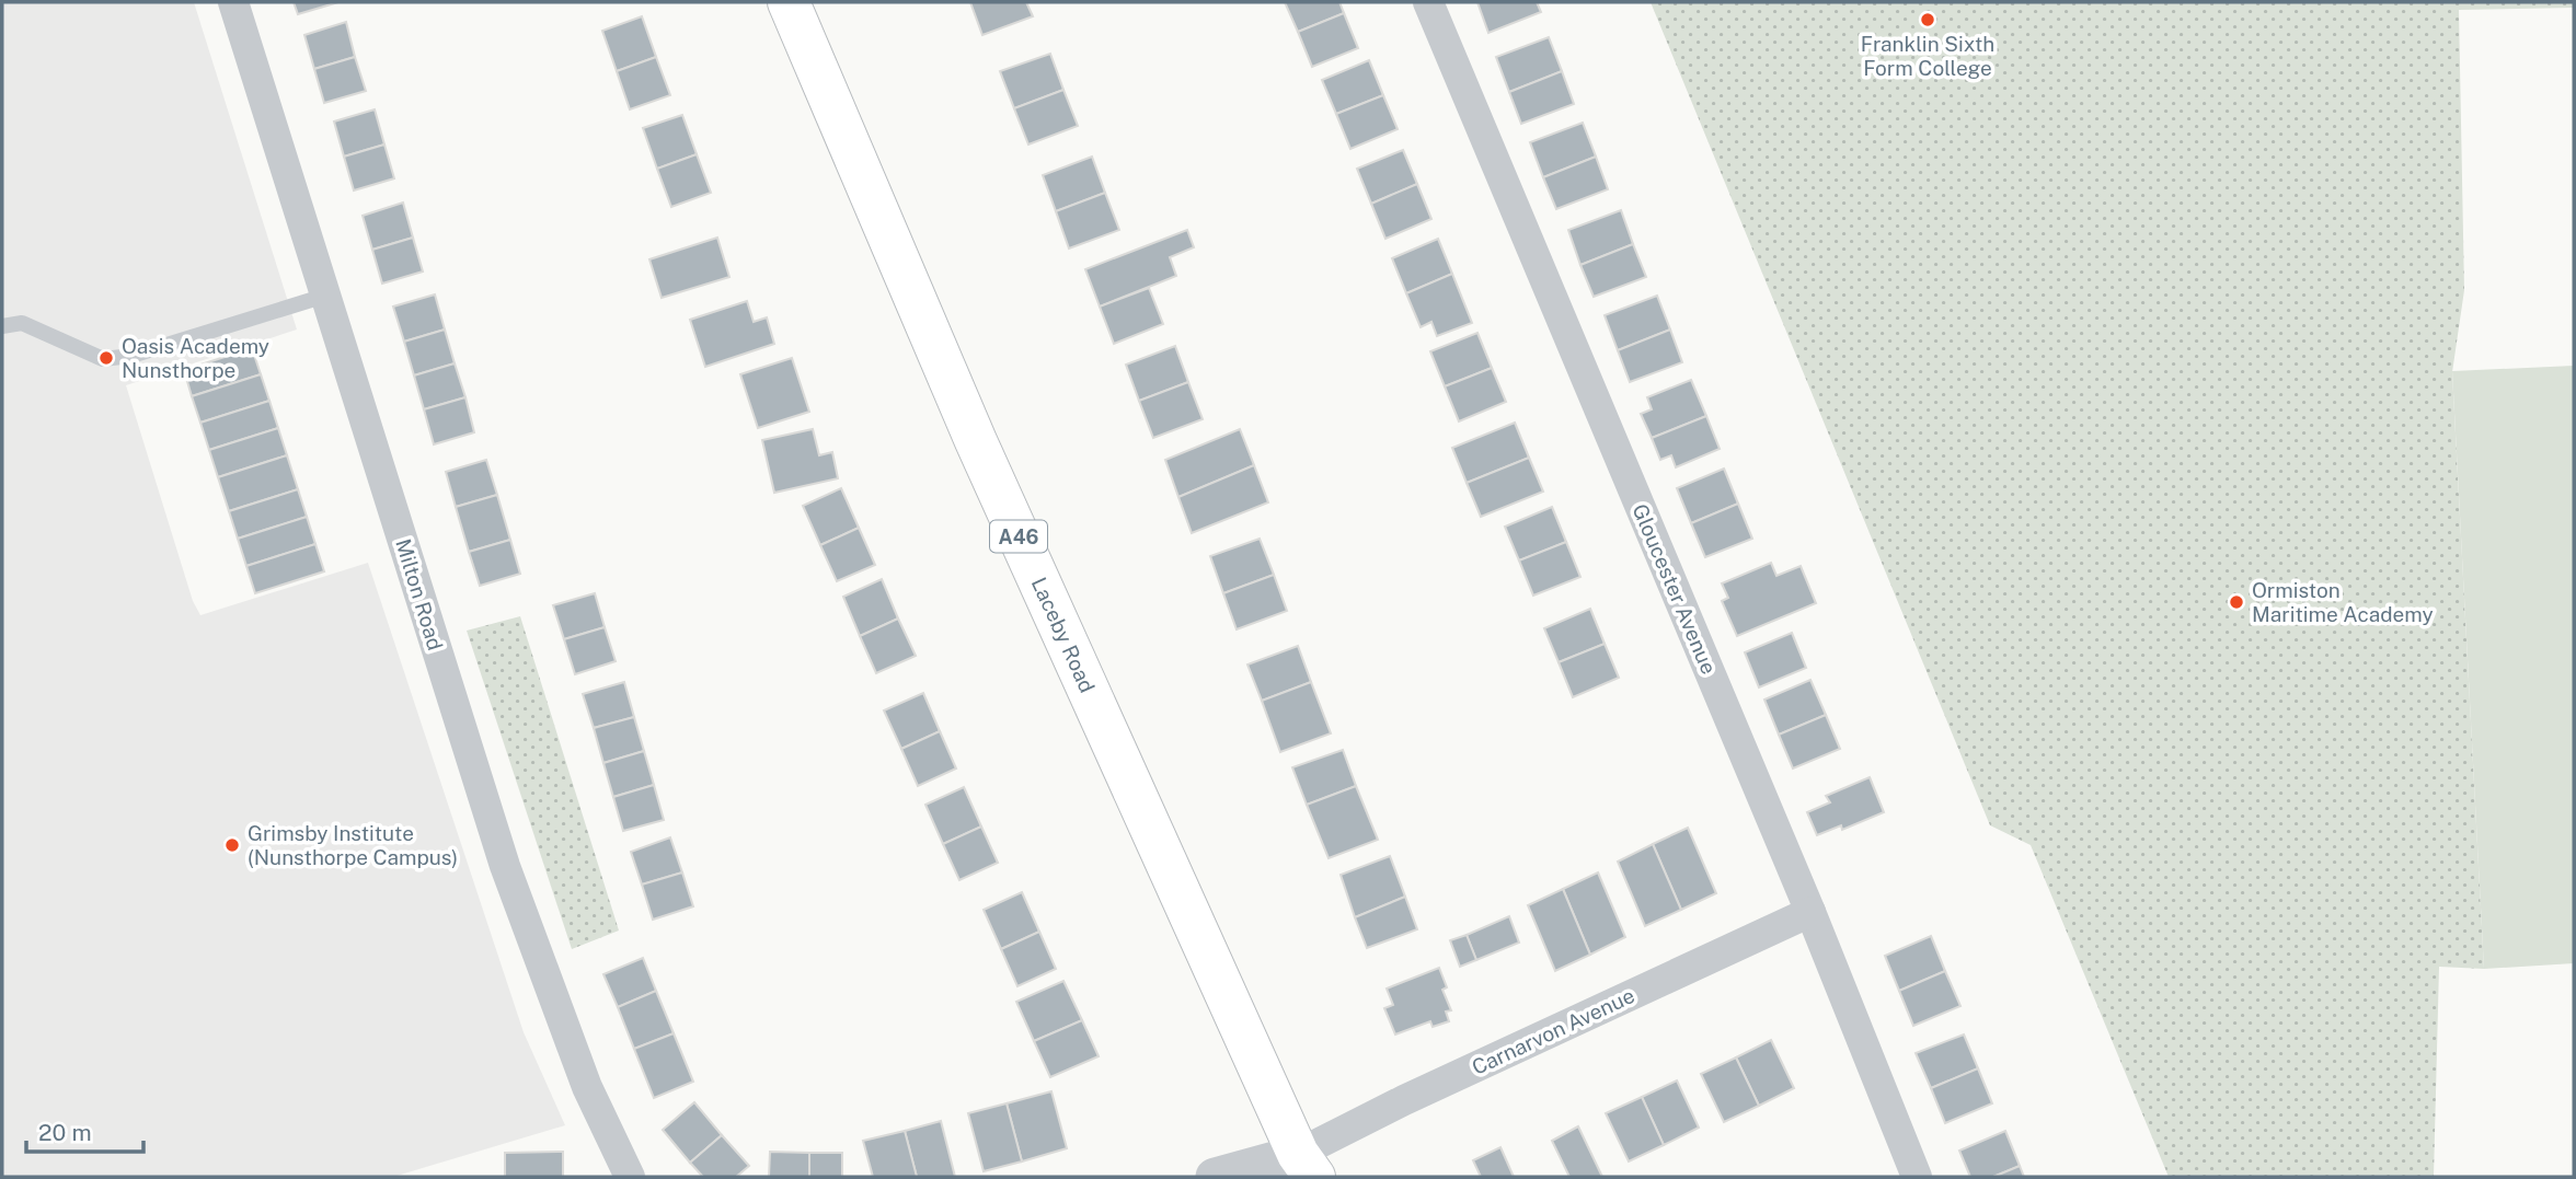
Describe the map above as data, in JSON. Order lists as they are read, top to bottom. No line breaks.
{"streets":{"highway":["A46","Laceby Road"],"street":["Gloucester Avenue","Milton Road","Carnarvon Avenue"]},"crossings":[["Gloucester Avenue","Carnarvon Avenue"],["Laceby Road","Carnarvon Avenue"]],"places":["Franklin Sixth Form College","Oasis Academy Nunsthorpe","Ormiston Maritime Academy","Grimsby Institute (Nunsthorpe Campus)"],"scale_bar":"20 m"}
